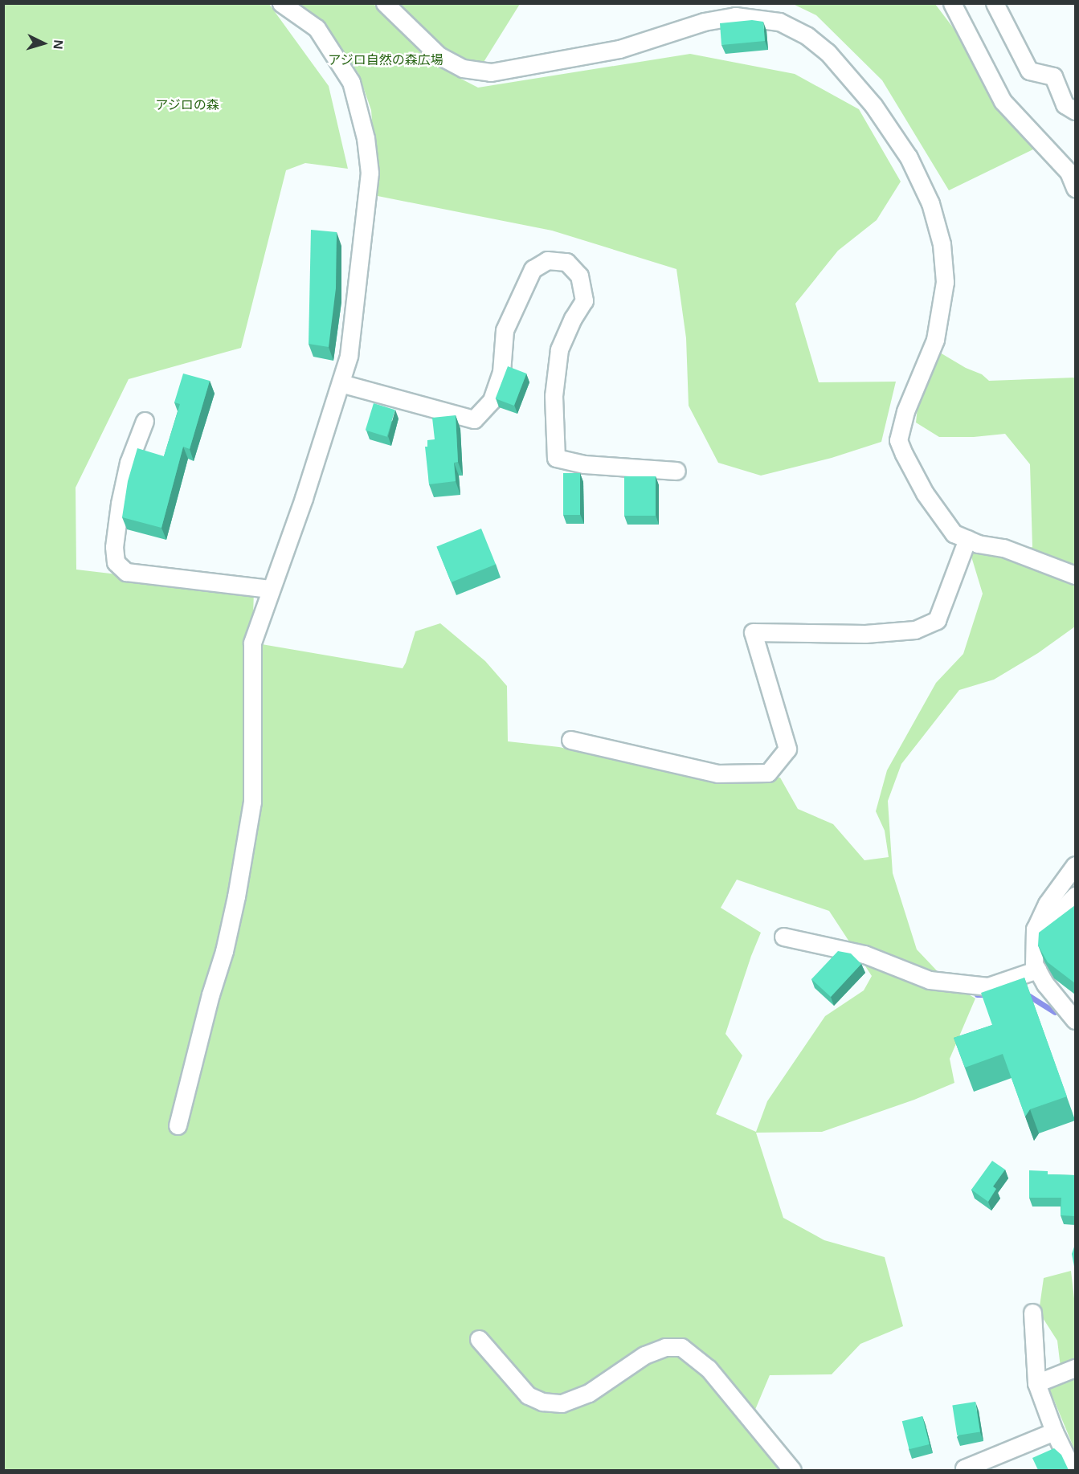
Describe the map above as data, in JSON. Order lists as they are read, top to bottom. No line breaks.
{"parks":["アジロ自然の森広場","アジロの森"],"north":"right"}
